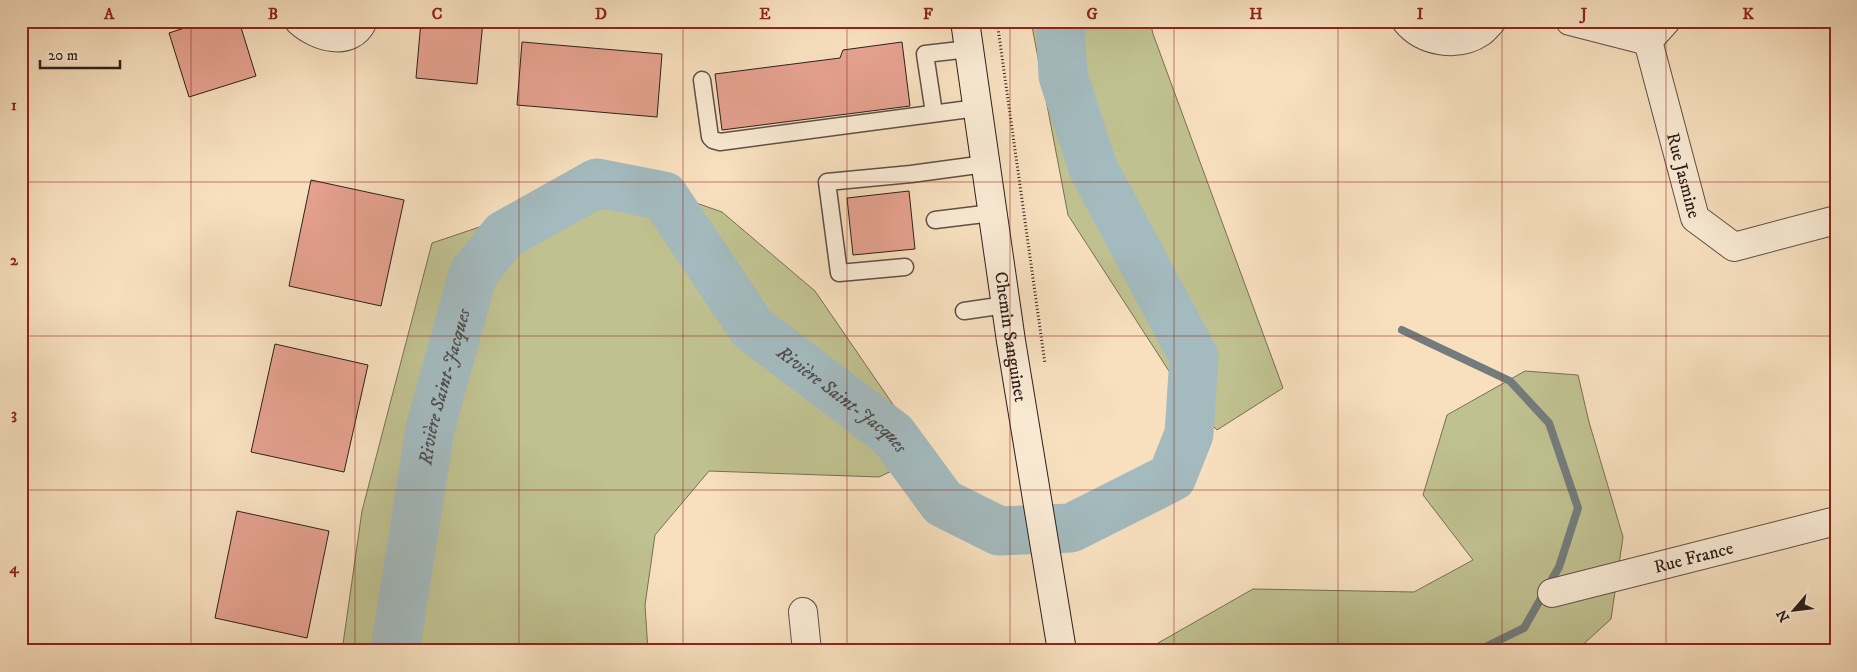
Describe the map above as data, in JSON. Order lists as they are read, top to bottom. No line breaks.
{"streets":{"street":["Rue Jasmine","Chemin Sanguinet","Rue France"]},"water":["Rivière Saint-Jacques"],"scale_bar":"20 m","north":"bottom left","grid":{"columns":["A","B","C","D","E","F","G","H","I","J","K"],"rows":["1","2","3","4"]}}
